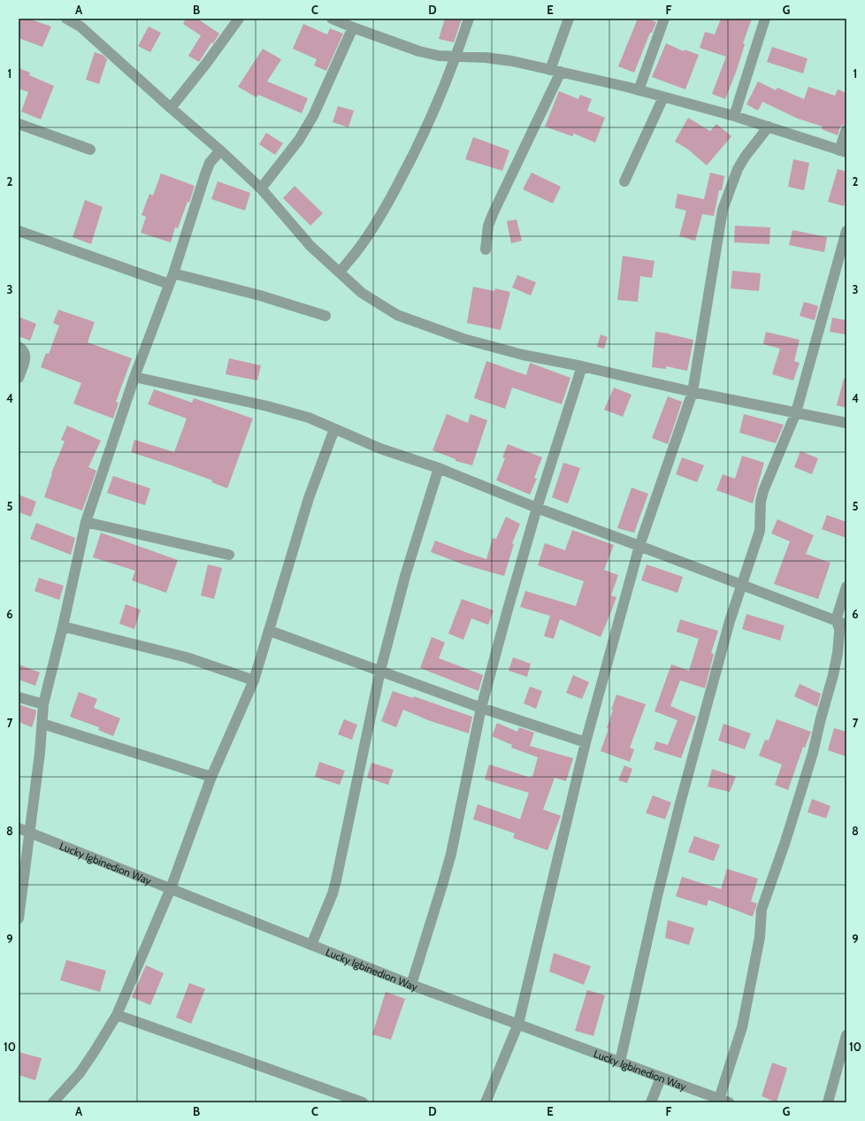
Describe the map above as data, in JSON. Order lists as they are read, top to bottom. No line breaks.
{"streets":{"street":["Lucky Igbinedion Way"]},"grid":{"columns":["A","B","C","D","E","F","G"],"rows":["1","2","3","4","5","6","7","8","9","10"]}}
